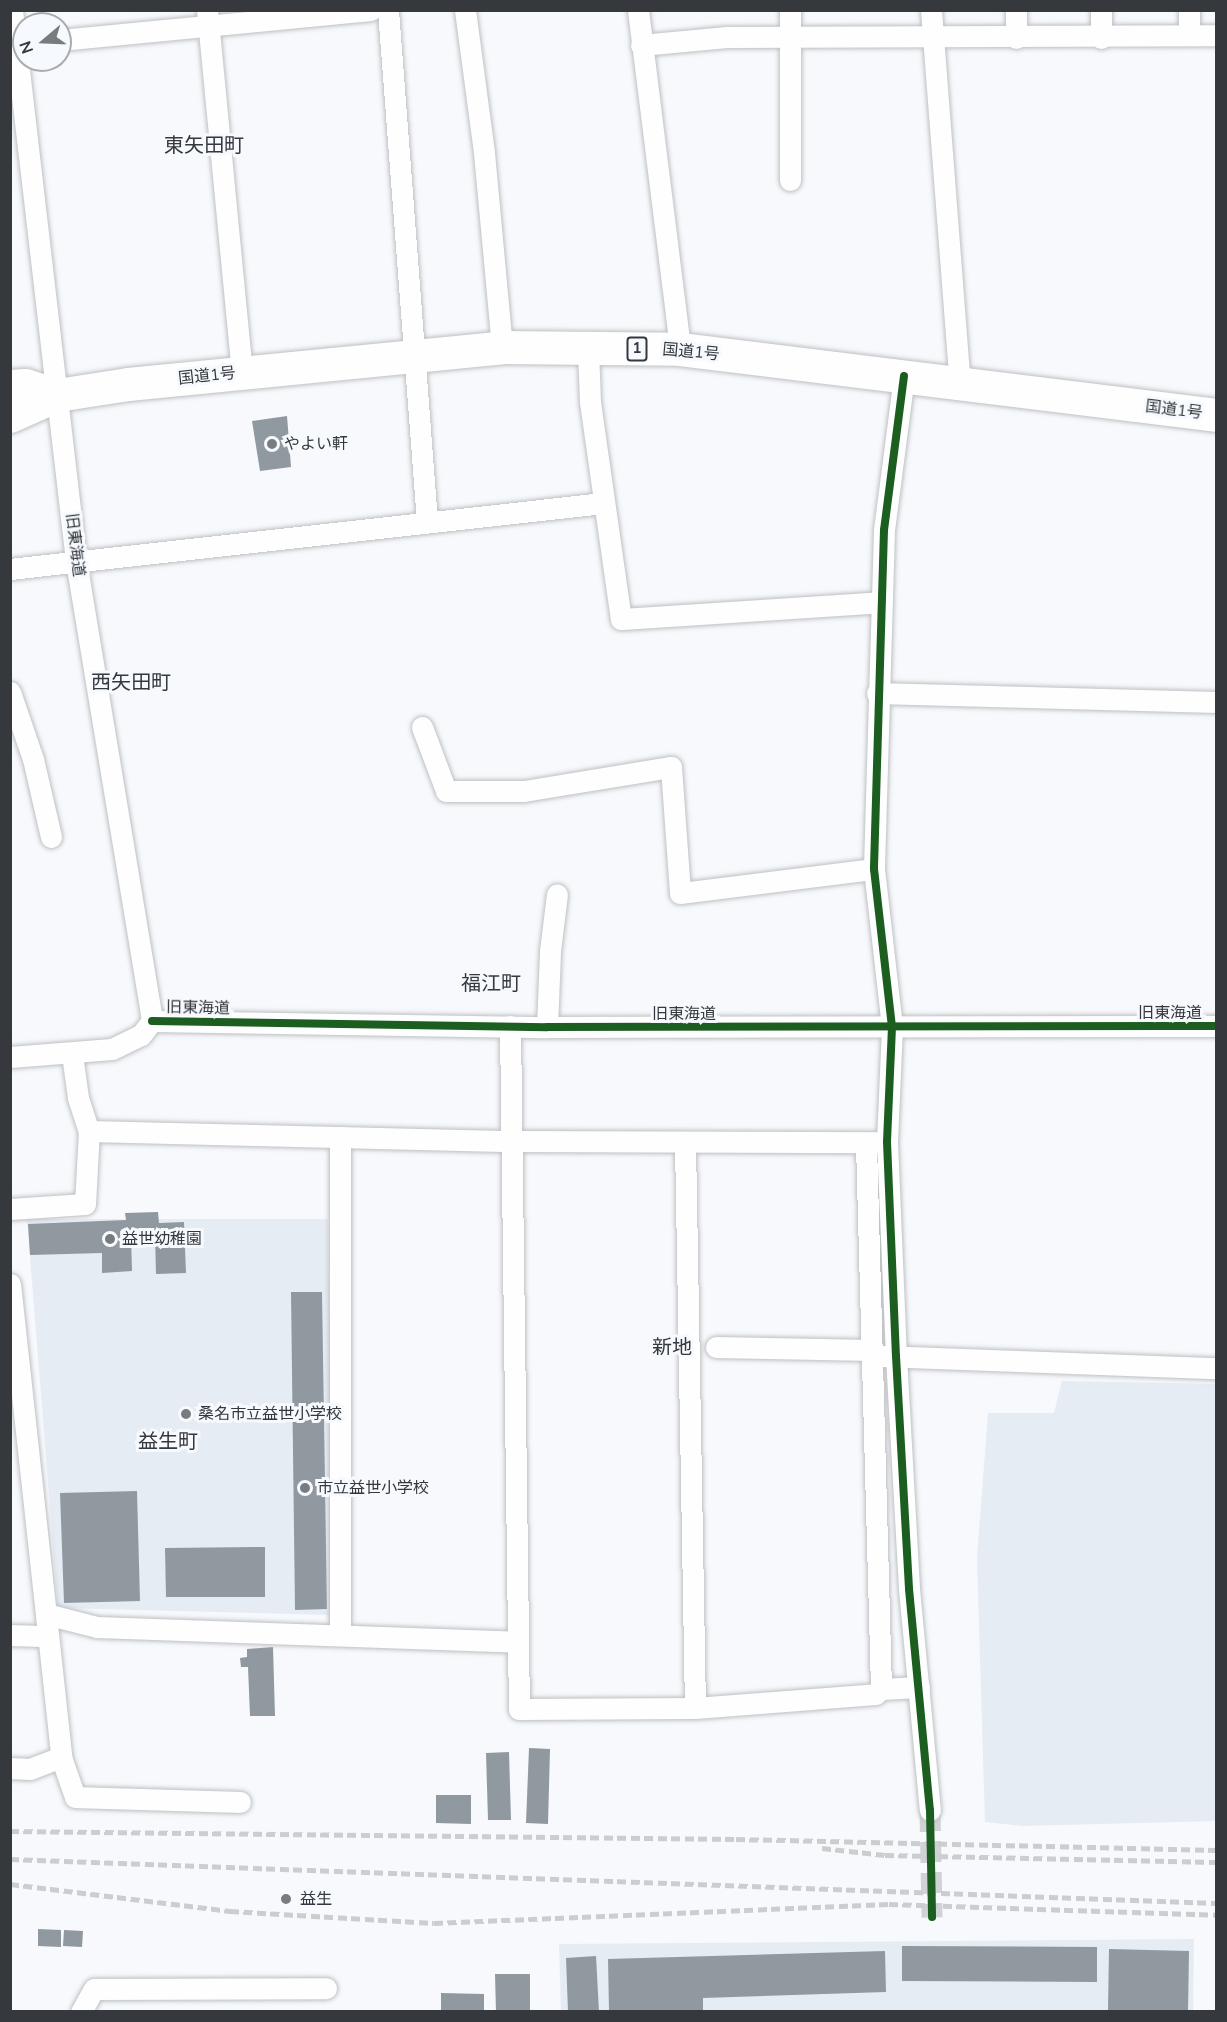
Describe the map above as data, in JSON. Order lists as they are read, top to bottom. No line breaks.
{"streets":{"highway":["1","国道1号"],"street":["旧東海道"]},"crossings":[["国道1号","旧東海道"]],"districts":["東矢田町","西矢田町","福江町","新地","益生町"],"places":["やよい軒","益世幼稚園","桑名市立益世小学校","市立益世小学校","益生"],"north":"left"}
